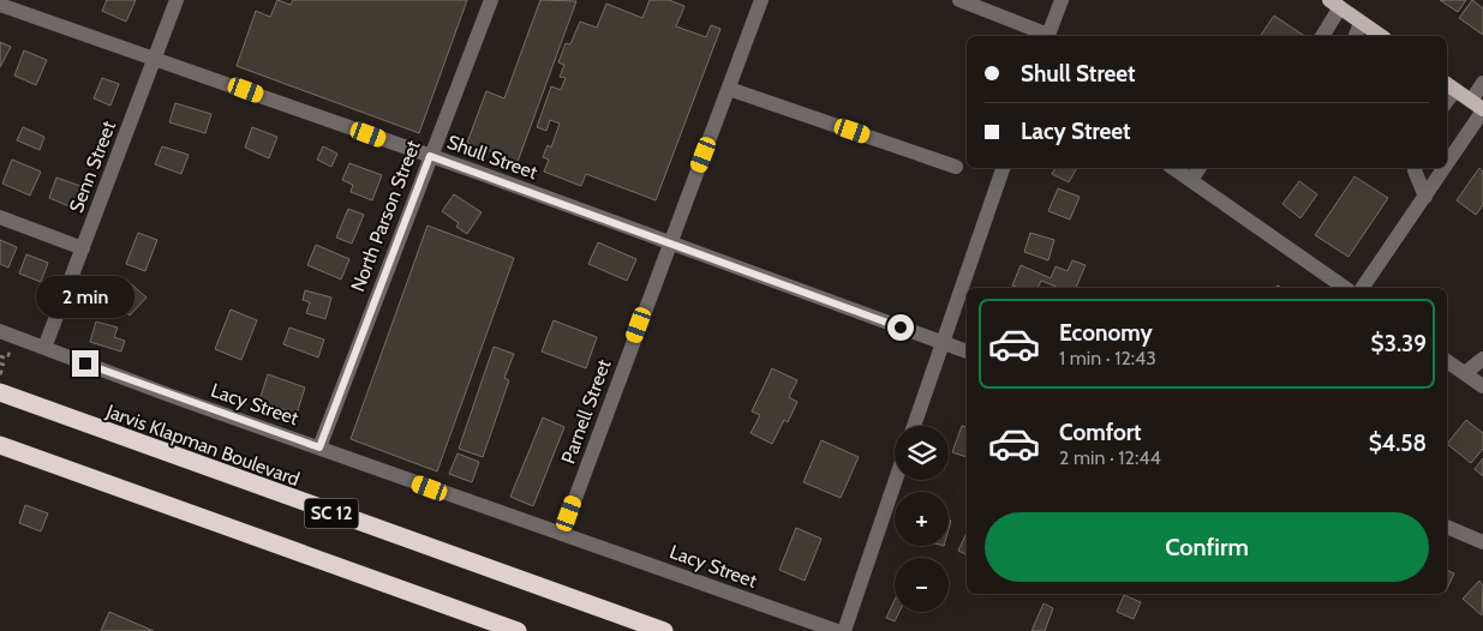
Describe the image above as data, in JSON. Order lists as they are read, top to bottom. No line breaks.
{"streets":{"highway":["Jarvis Klapman Boulevard","SC 12"],"street":["Shull Street","Senn Street","North Parson Street","Lacy Street","Parnell Street"]},"crossings":[["Shull Street","Senn Street"],["Shull Street","North Parson Street"],["Shull Street","Parnell Street"],["Senn Street","Lacy Street"],["North Parson Street","Lacy Street"],["Lacy Street","Parnell Street"]],"page":{"banner":["Shull Street","Lacy Street"],"bubble":"2 min","list":[{"name":"Economy","note":"1 min · 12:43","value":"$3.39"},{"name":"Comfort","note":"2 min · 12:44","value":"$4.58"}],"map_buttons":["+","−"],"buttons":"Confirm"}}
